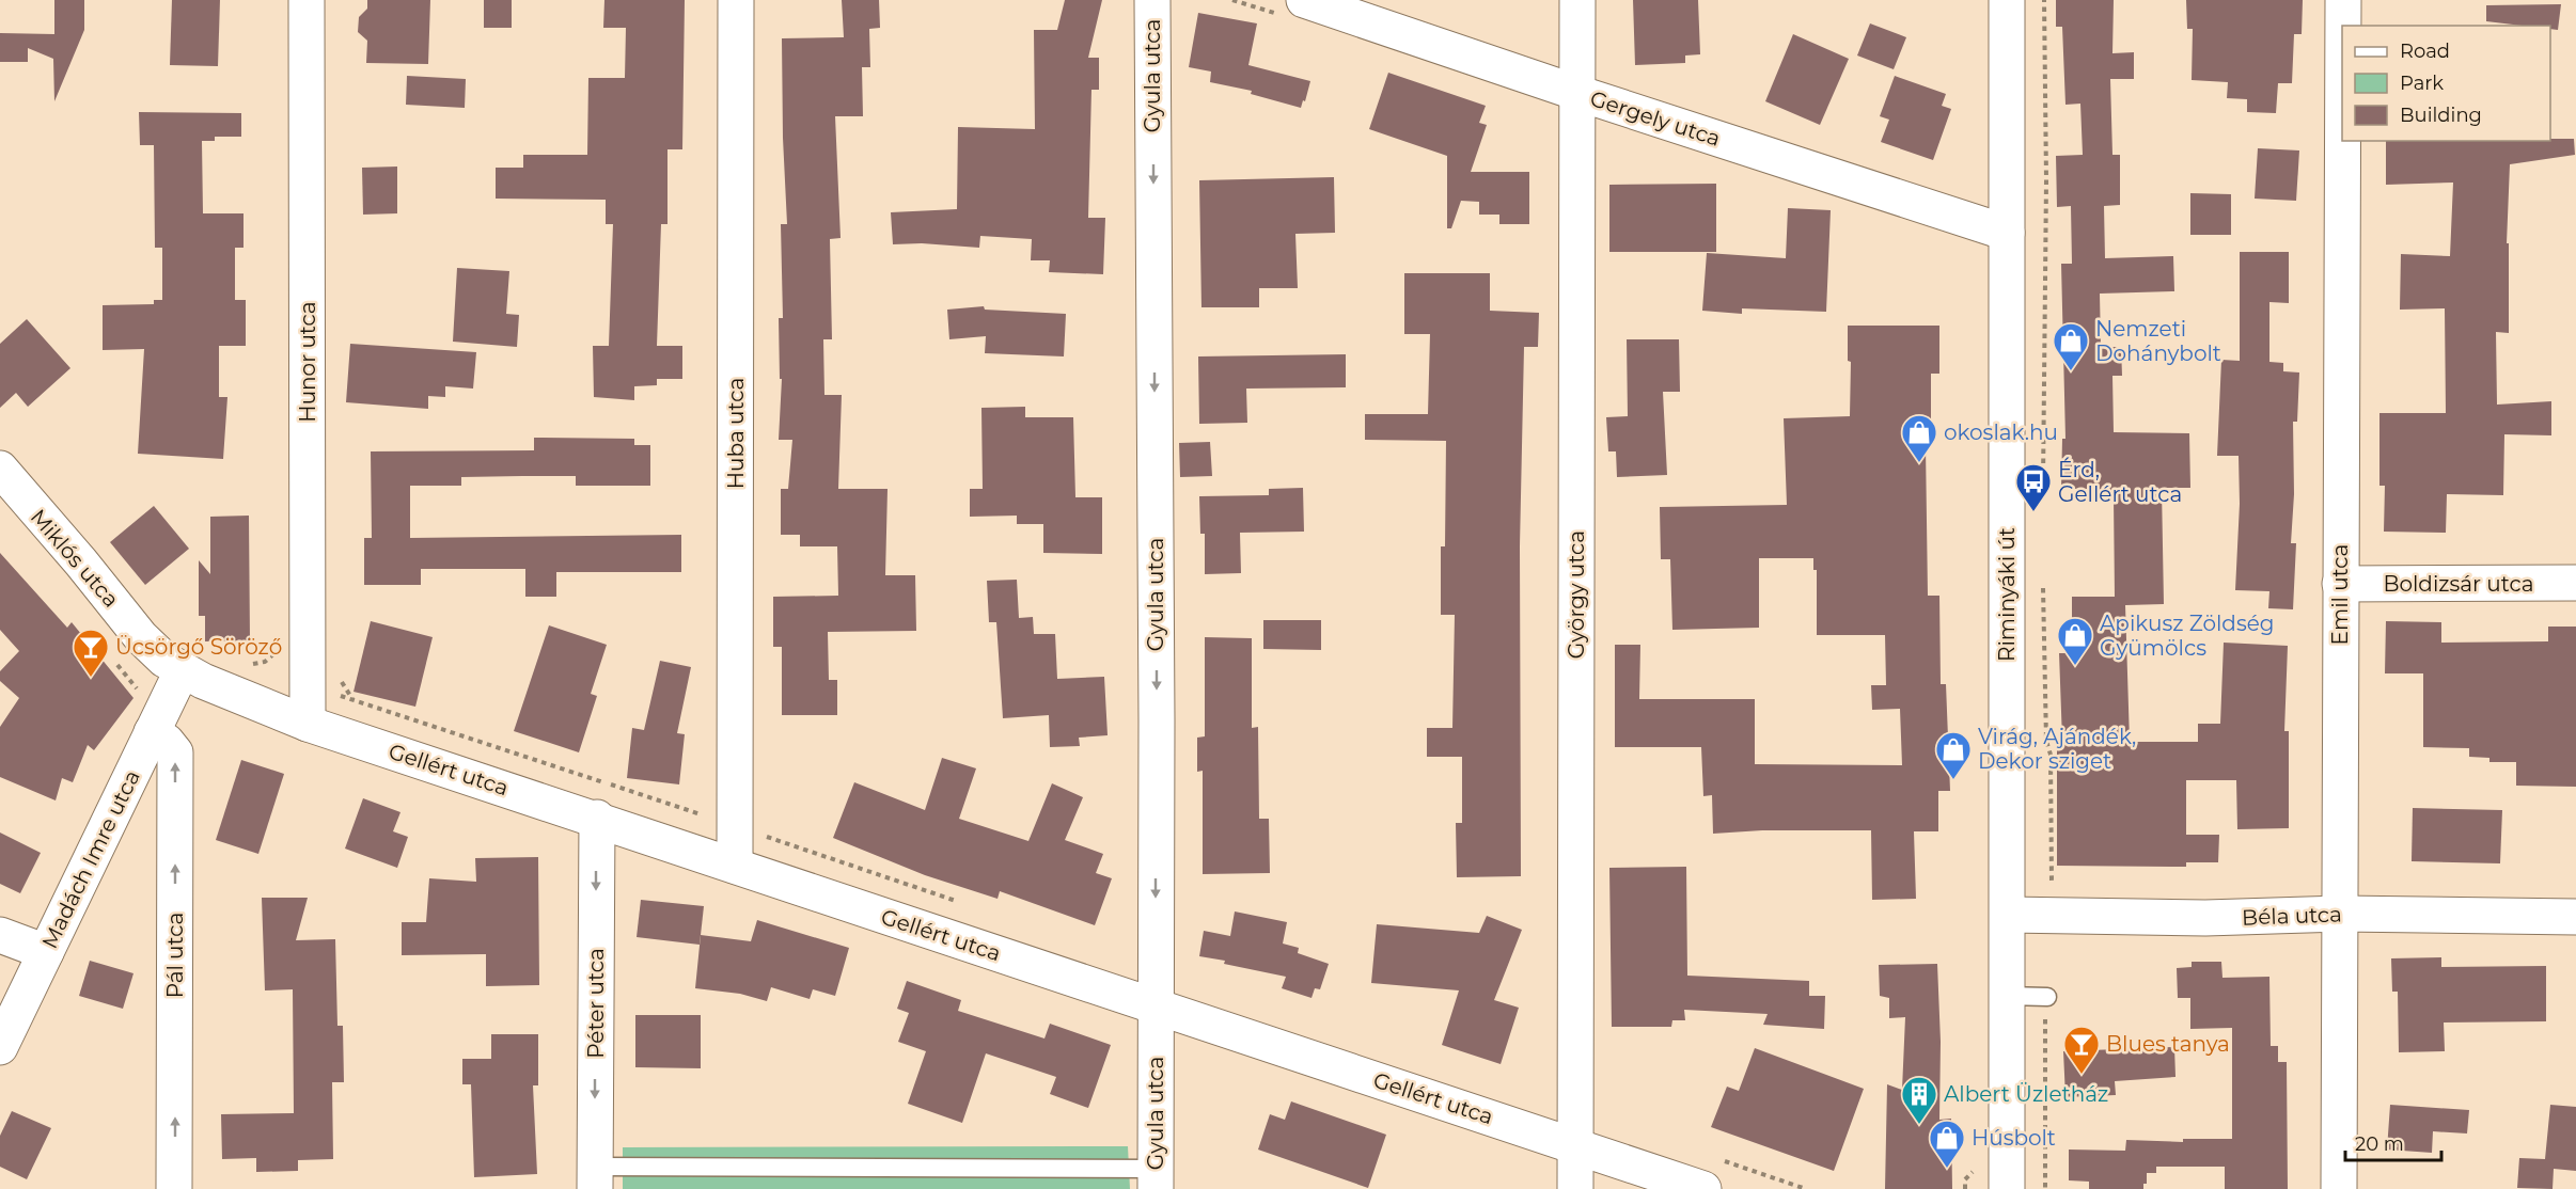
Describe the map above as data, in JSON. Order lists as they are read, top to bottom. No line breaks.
{"streets":{"street":["Gyula utca","Gergely utca","Hunor utca","Huba utca","Miklós utca","Boldizsár utca","György utca","Riminyáki út","Emil utca","Gellért utca","Madách Imre utca","Béla utca","Pál utca","Péter utca"]},"crossings":[["Gyula utca","Gellért utca"],["Gergely utca","György utca"],["Gergely utca","Riminyáki út"],["Hunor utca","Gellért utca"],["Huba utca","Gellért utca"],["Miklós utca","Gellért utca"],["Miklós utca","Madách Imre utca"],["Boldizsár utca","Emil utca"],["György utca","Gellért utca"],["Riminyáki út","Béla utca"],["Emil utca","Béla utca"],["Gellért utca","Madách Imre utca"],["Gellért utca","Péter utca"],["Madách Imre utca","Pál utca"]],"one_way":["Gyula utca","Pál utca","Péter utca"],"places":{"shop":["Nemzeti Dohánybolt","okoslak.hu","Apikusz Zöldség Gyümölcs","Virág, Ajándék, Dekor sziget","Húsbolt"],"bus stop":["Érd, Gellért utca"],"bar":["Ücsörgő Söröző","Blues tanya"],"building":["Albert Üzletház"]},"legend":["Road","Park","Building"],"scale_bar":"20 m"}
